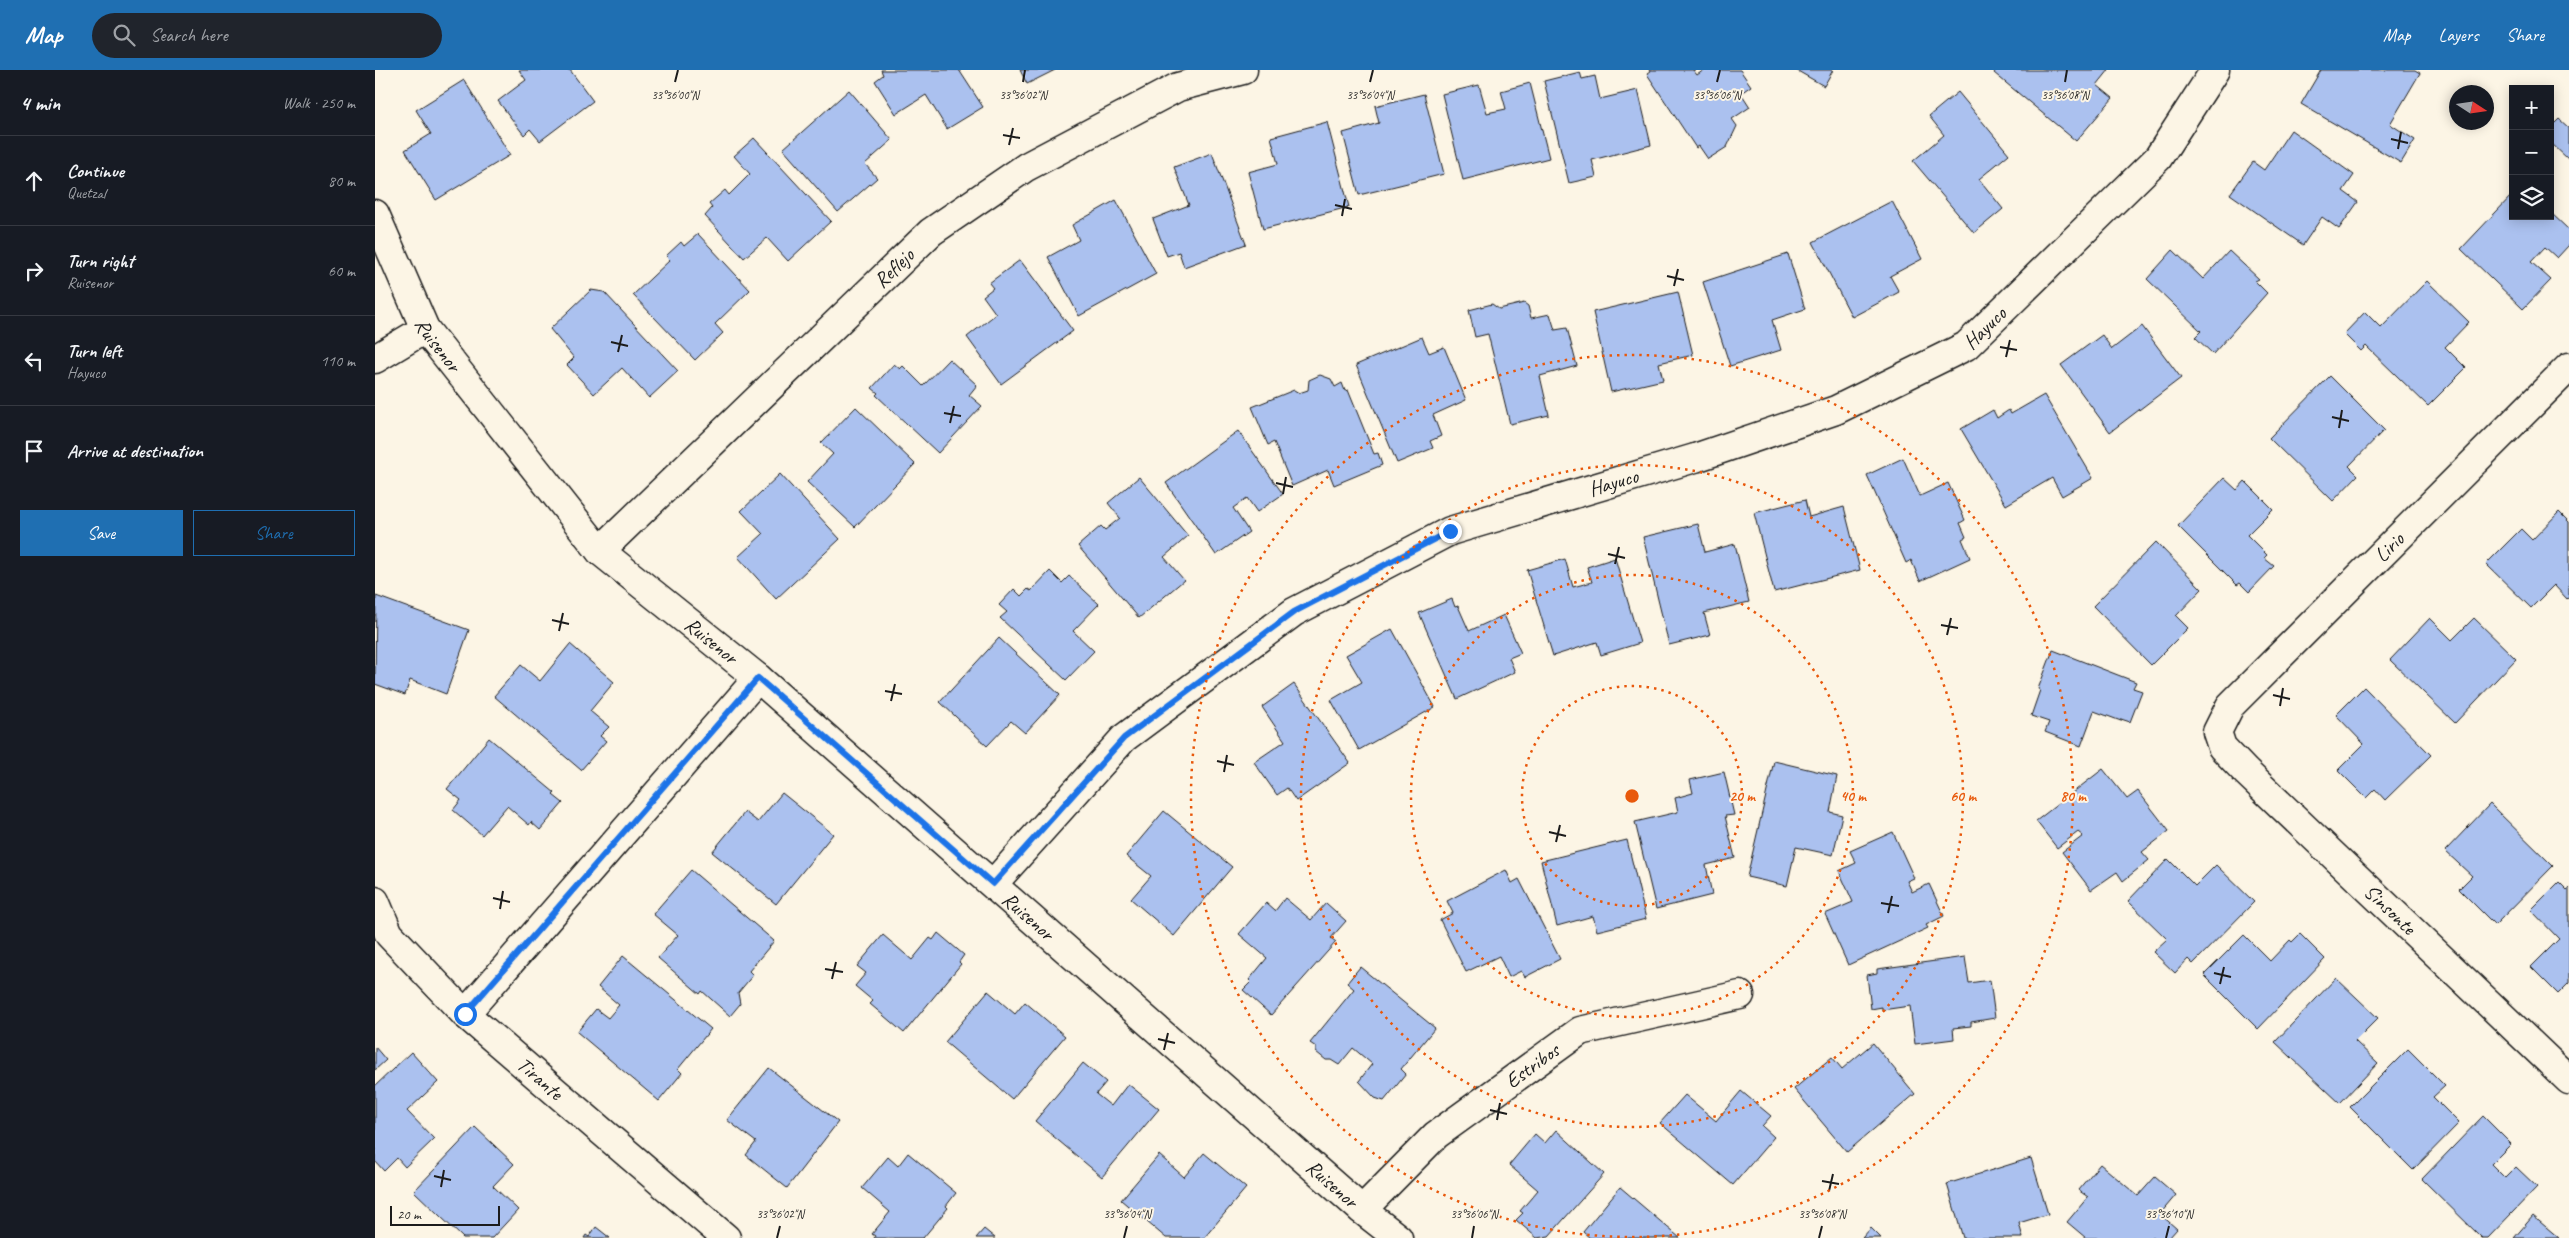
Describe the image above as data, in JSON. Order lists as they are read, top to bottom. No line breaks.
{"streets":{"street":["Reflejo","Hayuco","Ruisenor","Lirio","Sinsonte","Estribos","Tirante"]},"crossings":[["Reflejo","Ruisenor"],["Hayuco","Ruisenor"],["Ruisenor","Estribos"],["Lirio","Sinsonte"]],"scale_bar":"20 m","north":"right","page":{"header":"Map","search":"Search here","nav":["Map","Layers","Share"],"heading":["4 min","Walk · 250 m"],"map_buttons":["+","−"],"list":[["Continue","Quetzal","80 m"],["Turn right","Ruisenor","60 m"],["Turn left","Hayuco","110 m"],"Arrive at destination"],"buttons":["Save","Share"],"scale":"20 m"},"coordinates":["33°36'00\"N","33°36'02\"N","33°36'04\"N","33°36'06\"N","33°36'08\"N","33°36'10\"N"],"rings":["20 m","40 m","60 m","80 m"]}
